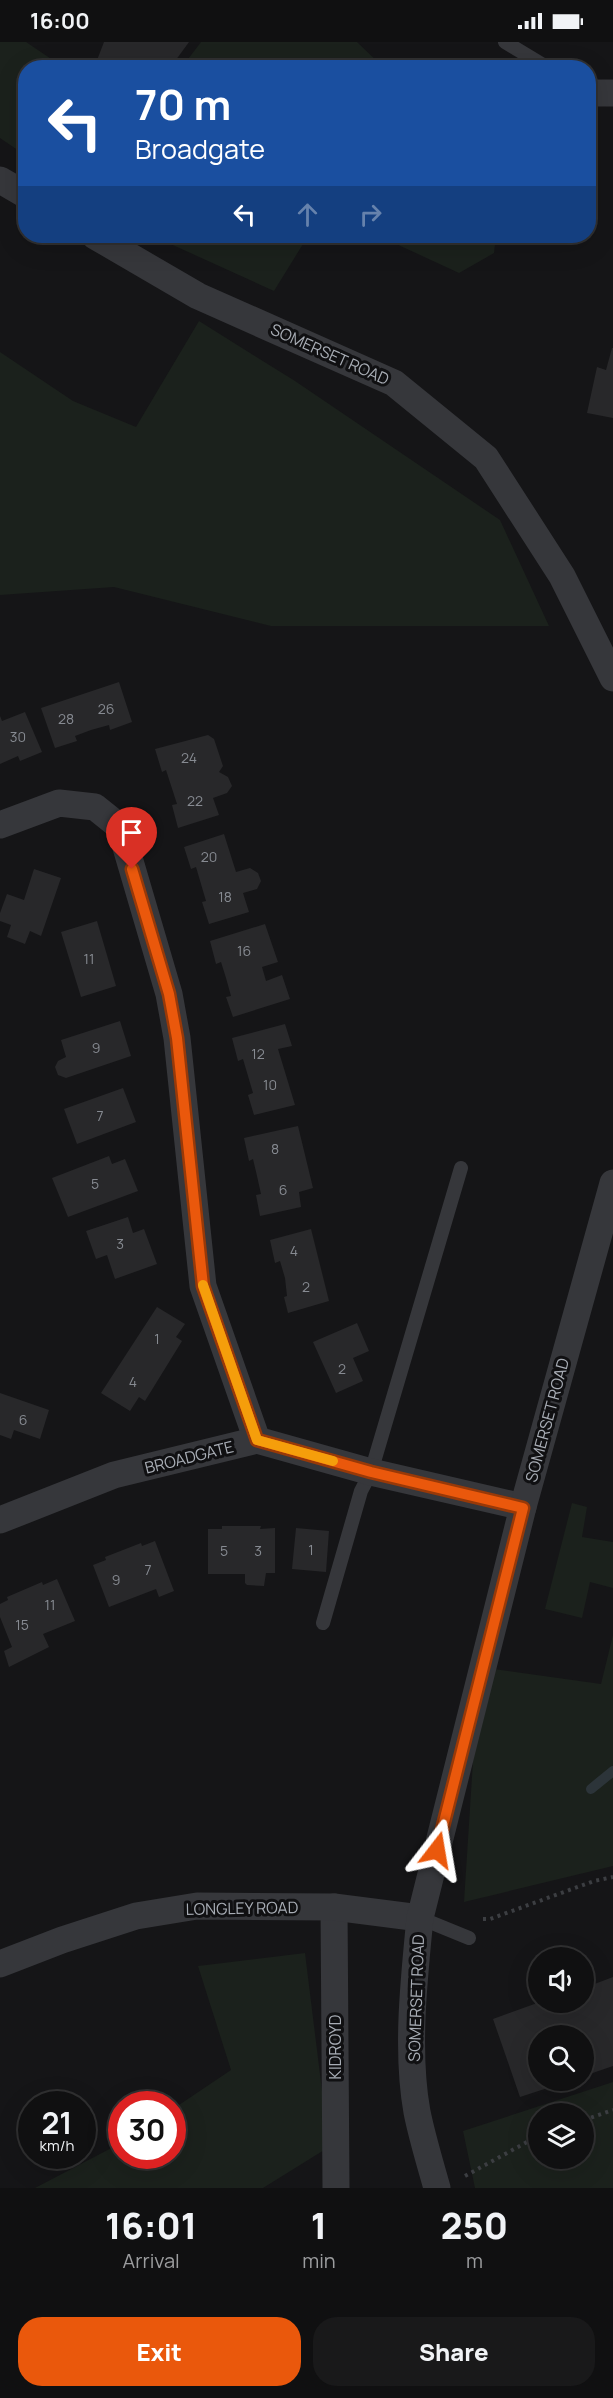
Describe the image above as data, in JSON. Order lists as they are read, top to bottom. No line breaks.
{"streets":{"street":["SOMERSET ROAD","BROADGATE","LONGLEY ROAD","KIDROYD"]},"crossings":[["SOMERSET ROAD","BROADGATE"],["SOMERSET ROAD","LONGLEY ROAD"],["LONGLEY ROAD","KIDROYD"]],"house_numbers":["26","28","30","24","22","20","18","16","11","9","12","10","7","8","5","6","3","4","2","1","2","4","6","1","5","3","7","9","11","15"],"page":{"status":"16:00","turn":["70 m","Broadgate"],"speed":"21 km/h","limit":"30","eta":["16:01","Arrival","1","min","250","m"],"buttons":["Exit","Share"]}}
